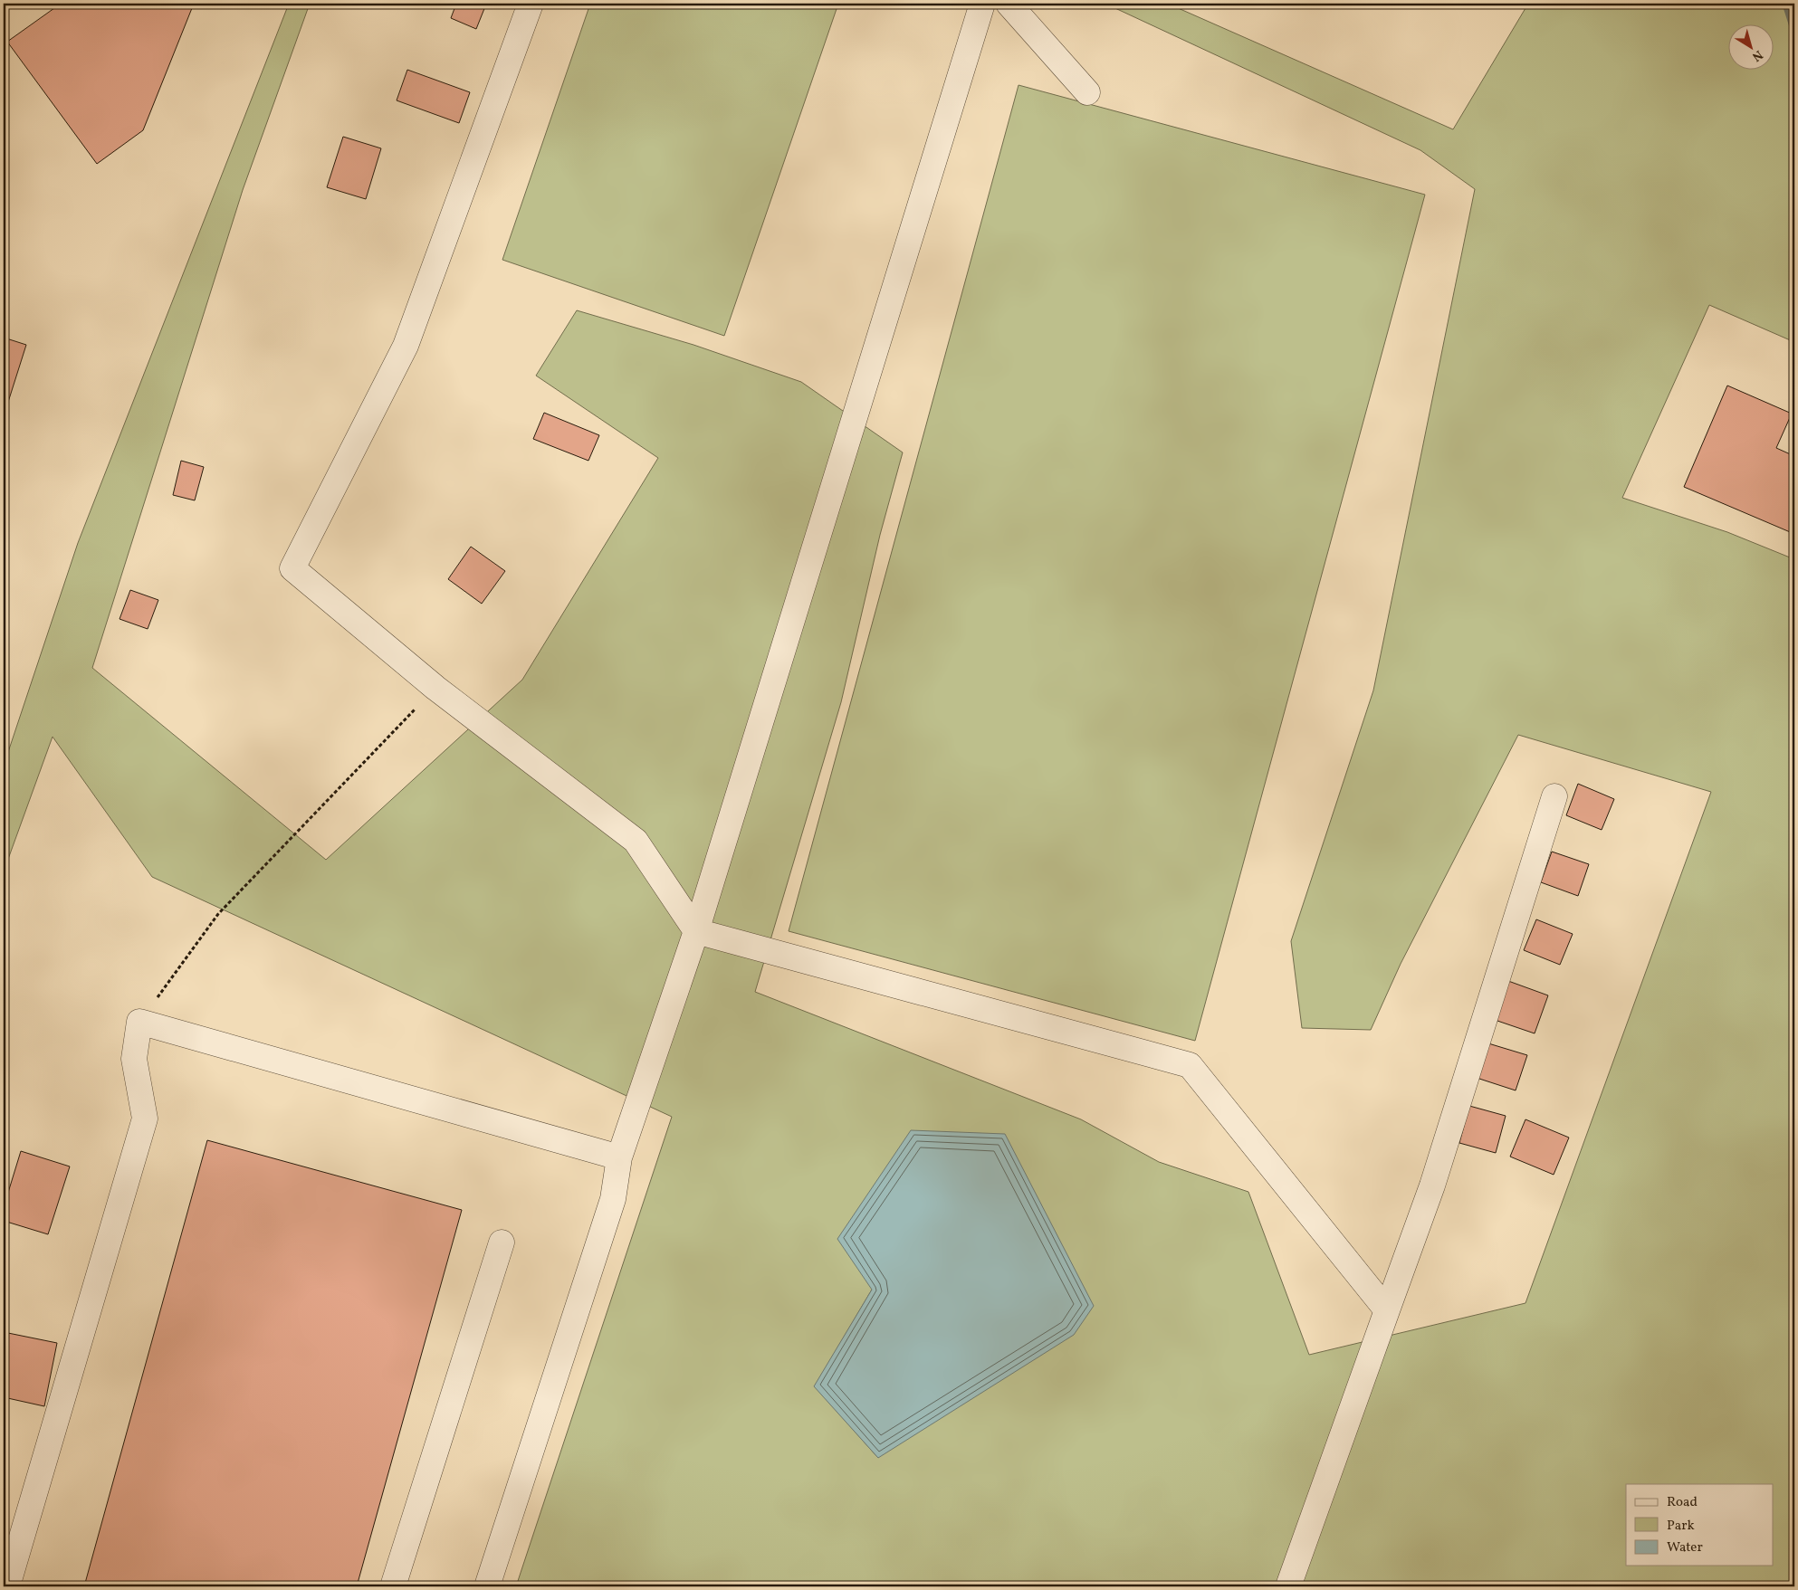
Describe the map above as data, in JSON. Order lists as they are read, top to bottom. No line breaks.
{"legend":["Road","Park","Water"],"north":"bottom right"}
